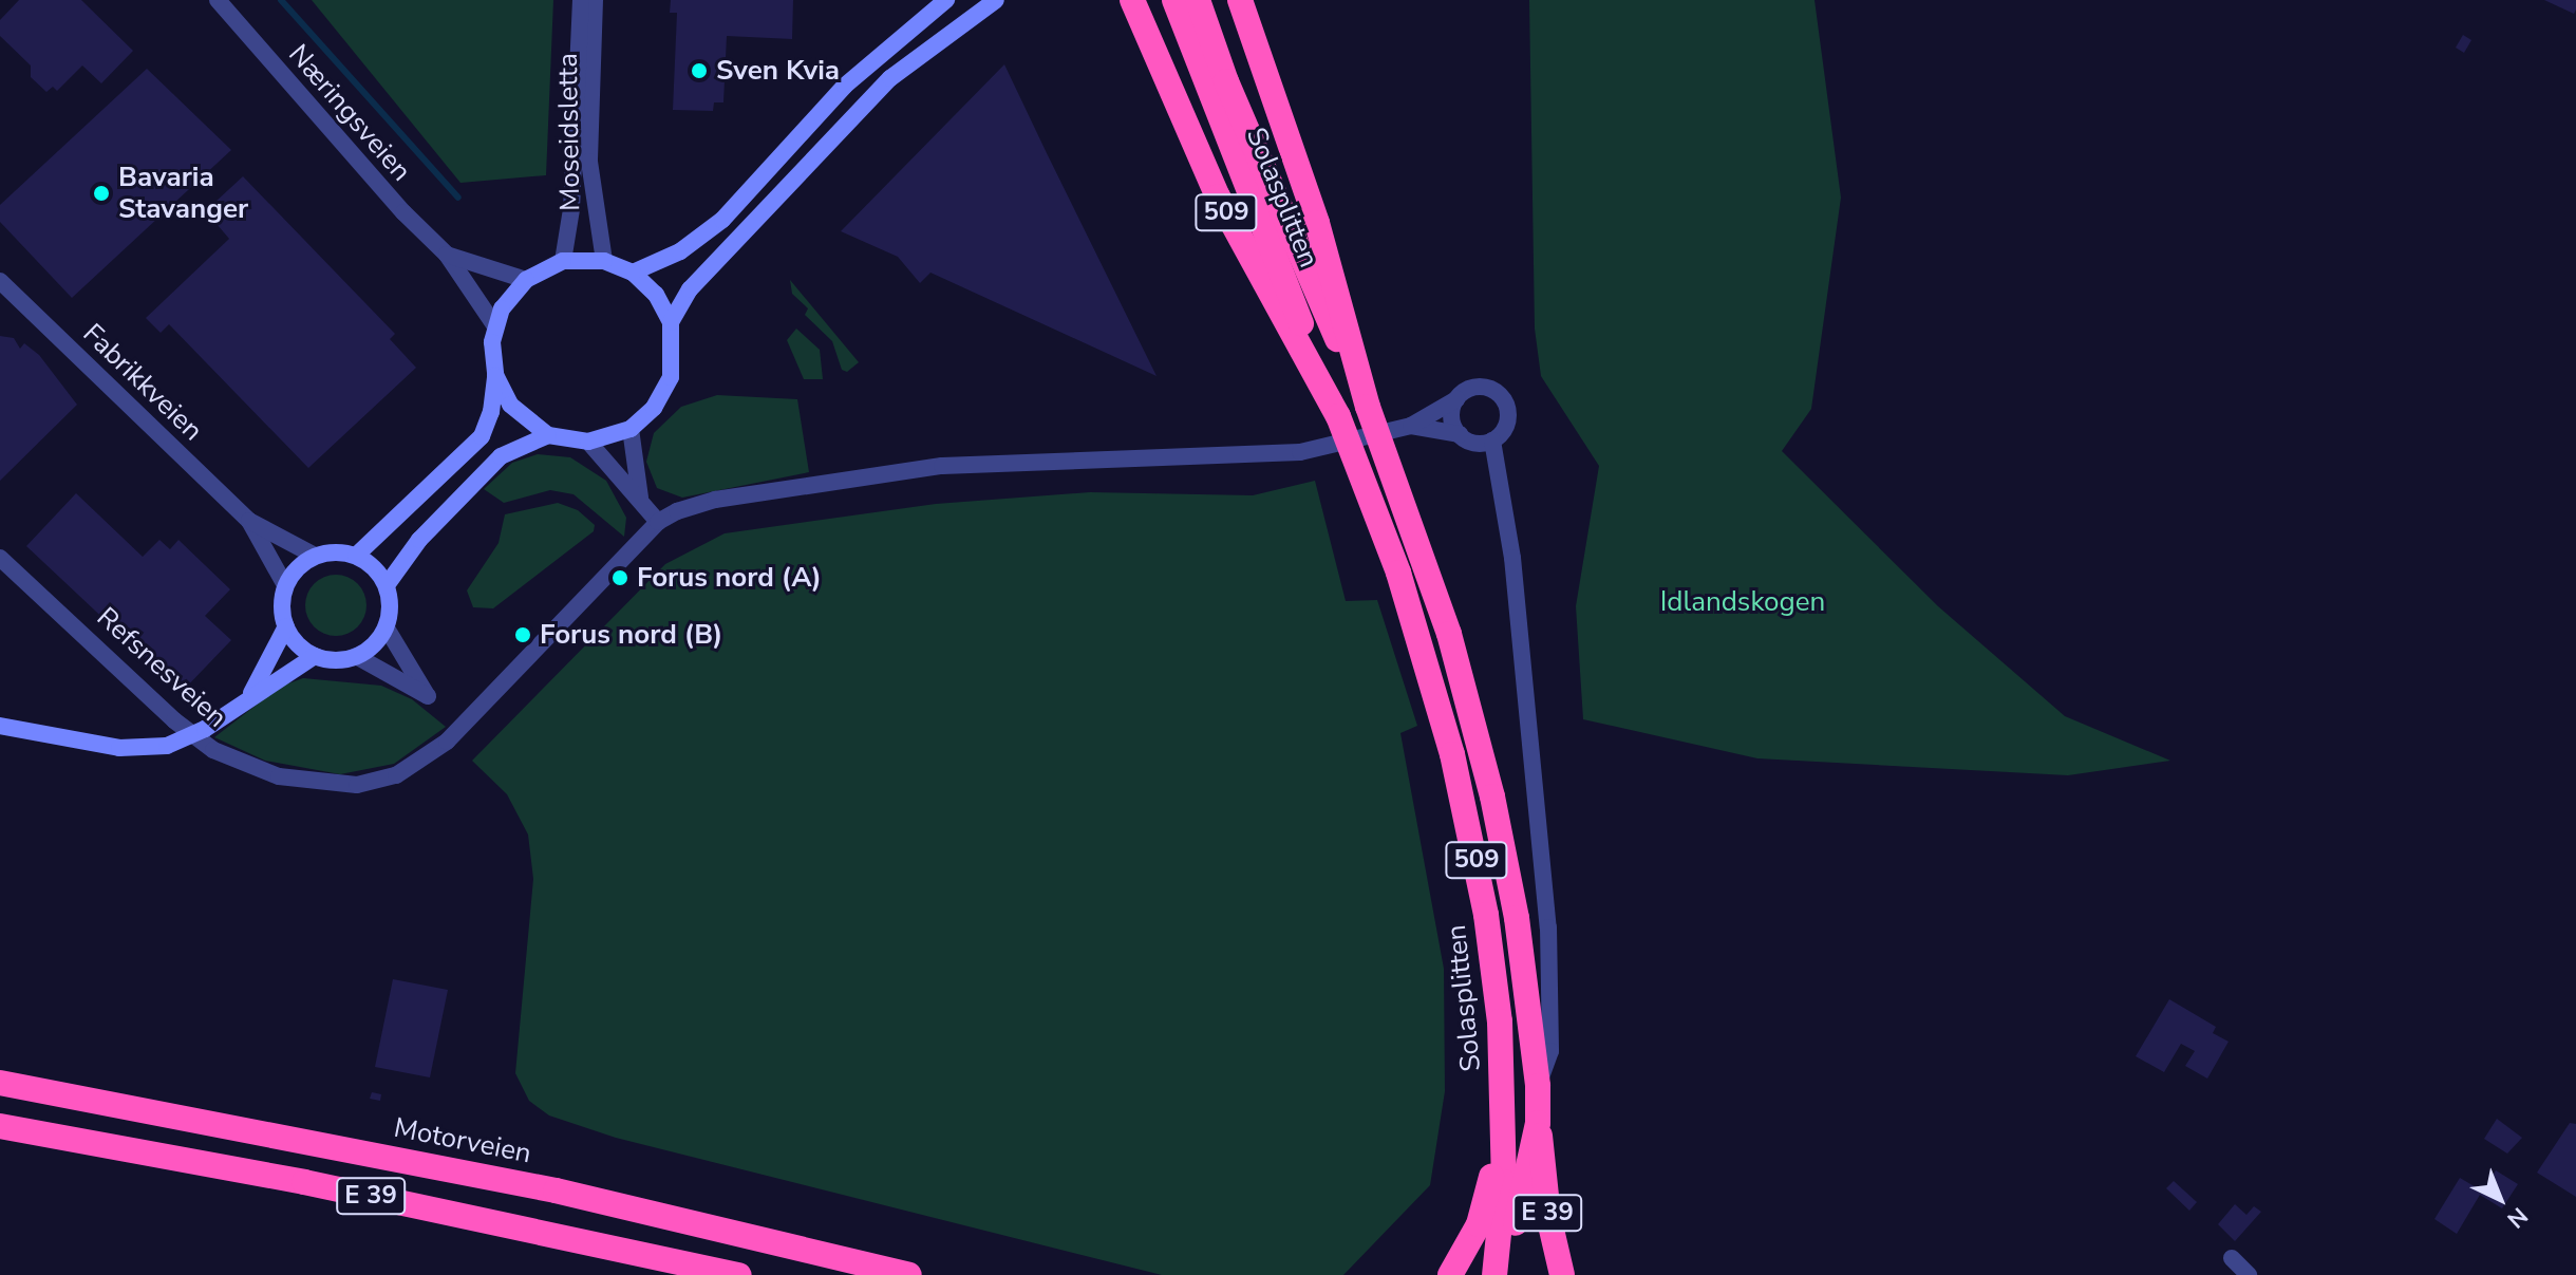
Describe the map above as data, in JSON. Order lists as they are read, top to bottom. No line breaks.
{"streets":{"highway":["Solasplitten","509","Motorveien","E 39"],"street":["Næringsveien","Moseidsletta","Fabrikkveien","Refsnesveien"]},"crossings":[["Næringsveien","Moseidsletta"],["Solasplitten","509"],["Solasplitten","E 39"]],"parks":["Idlandskogen"],"places":["Sven Kvia","Bavaria Stavanger","Forus nord (A)","Forus nord (B)"],"north":"bottom right"}
